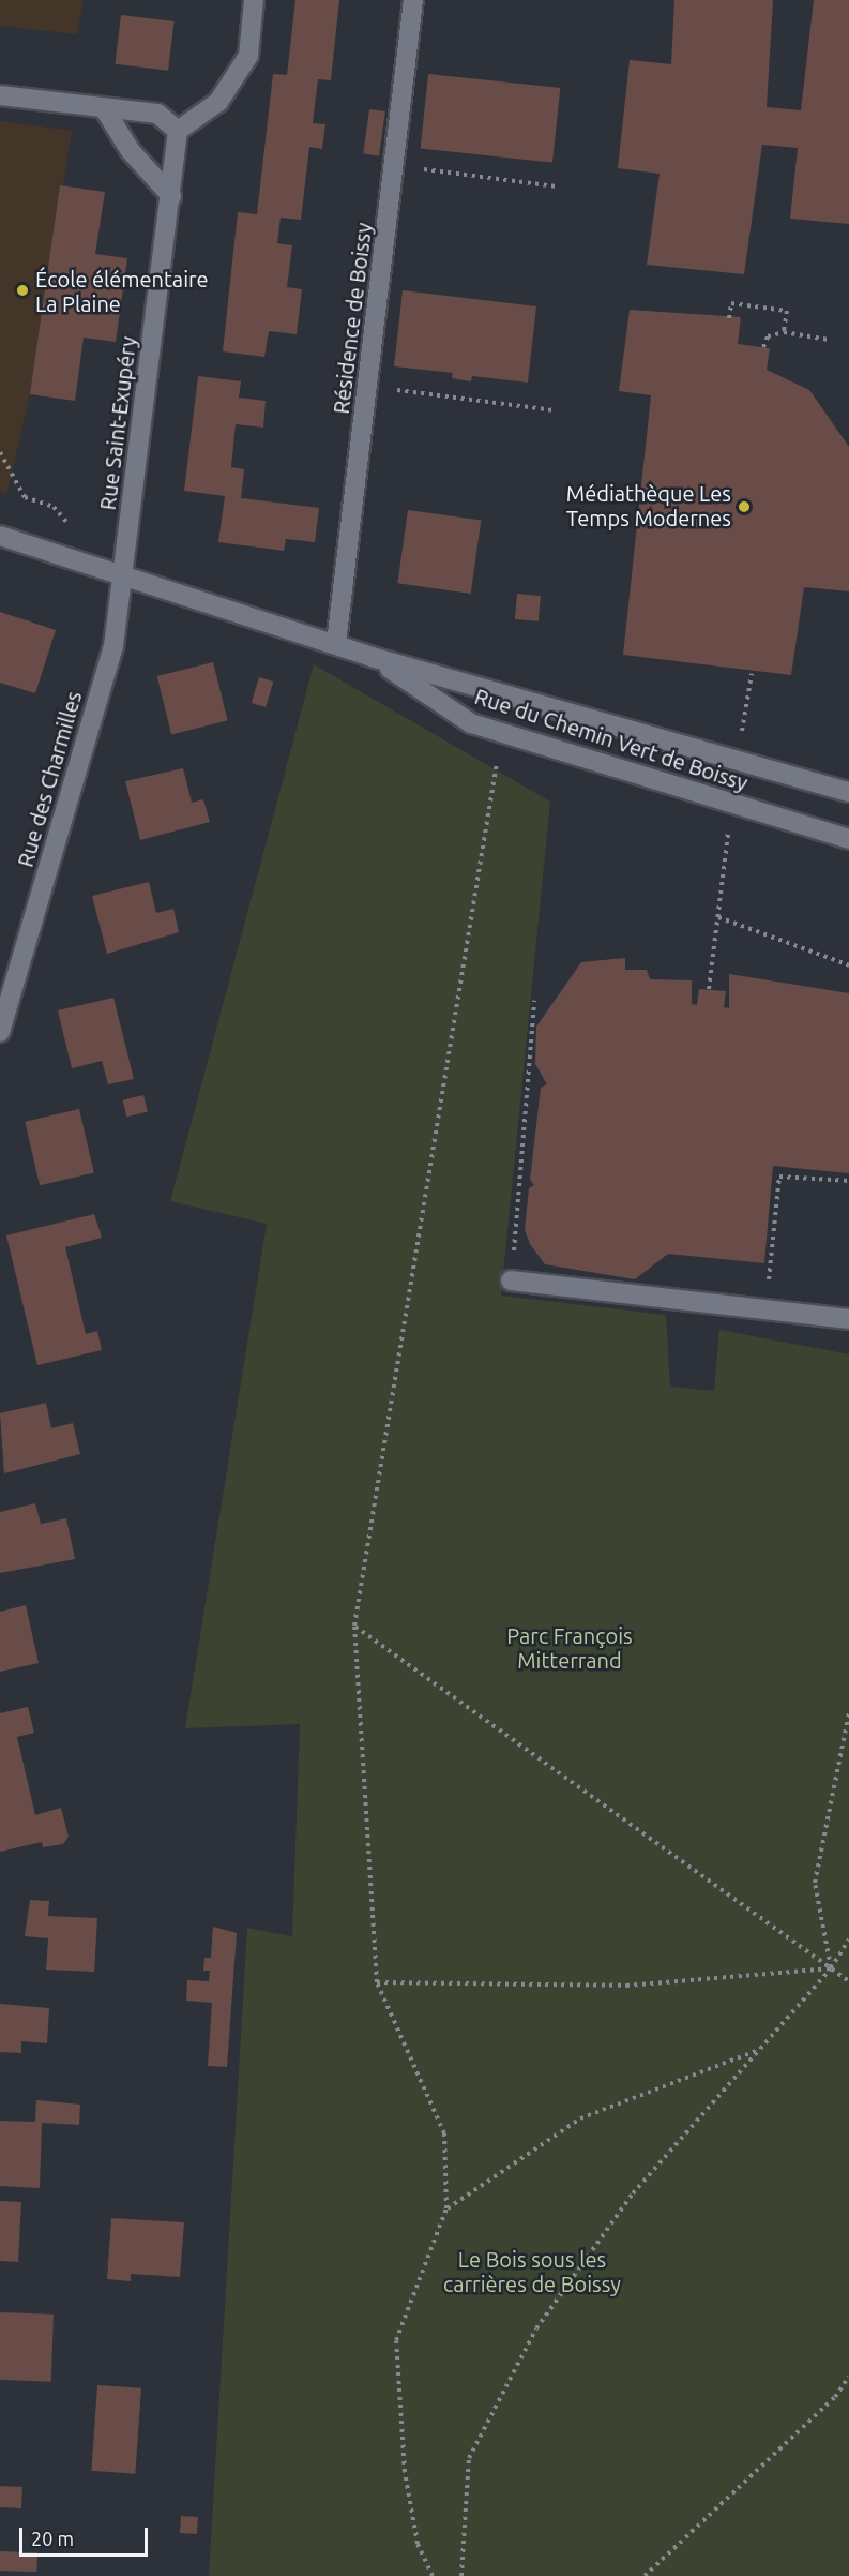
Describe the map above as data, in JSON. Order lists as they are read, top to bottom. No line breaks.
{"streets":{"street":["Résidence de Boissy","Rue Saint-Exupéry","Rue du Chemin Vert de Boissy","Rue des Charmilles"]},"crossings":[["Résidence de Boissy","Rue du Chemin Vert de Boissy"],["Rue Saint-Exupéry","Rue du Chemin Vert de Boissy"],["Rue Saint-Exupéry","Rue des Charmilles"],["Rue du Chemin Vert de Boissy","Rue des Charmilles"]],"parks":["Parc François Mitterrand","Le Bois sous les carrières de Boissy"],"places":["École élémentaire La Plaine","Médiathèque Les Temps Modernes"],"scale_bar":"20 m"}
